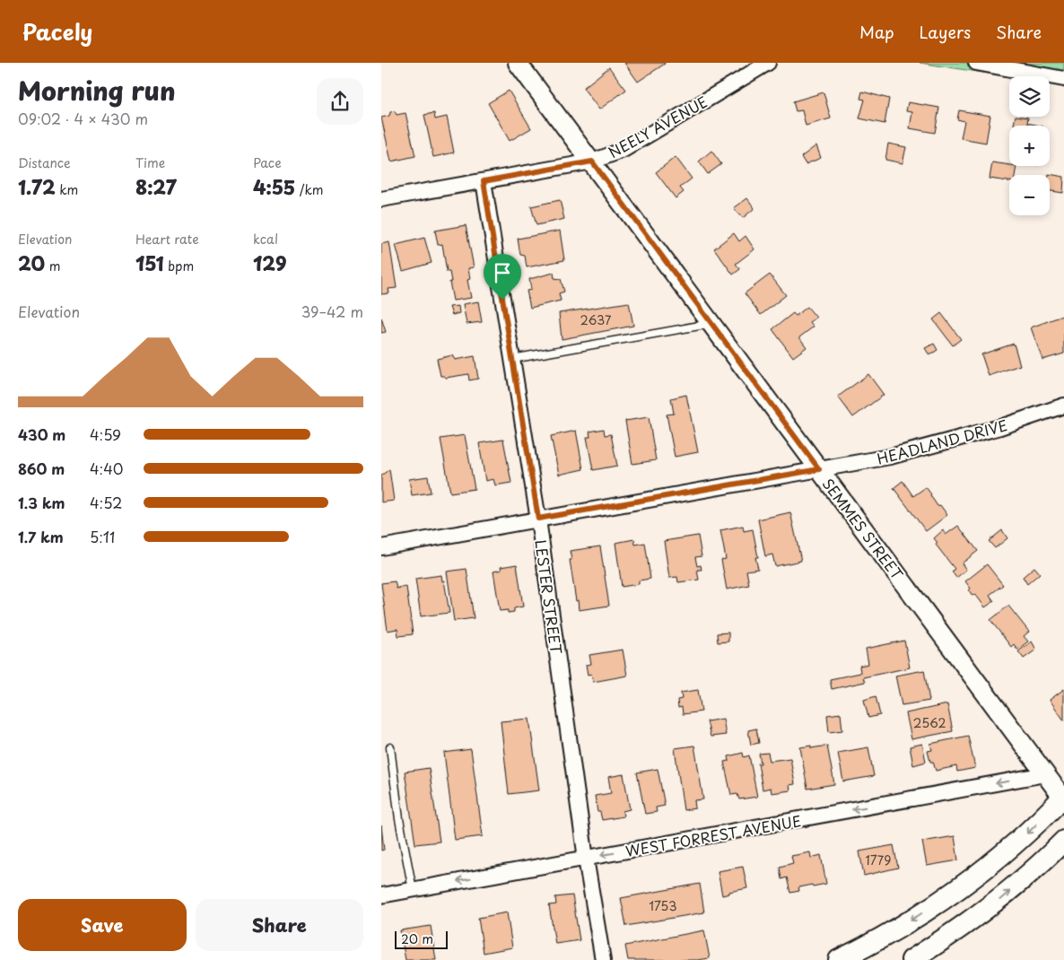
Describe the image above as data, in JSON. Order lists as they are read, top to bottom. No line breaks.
{"streets":{"street":["NEELY AVENUE","HEADLAND DRIVE","SEMMES STREET","LESTER STREET","WEST FORREST AVENUE"]},"crossings":[["NEELY AVENUE","SEMMES STREET"],["NEELY AVENUE","LESTER STREET"],["HEADLAND DRIVE","SEMMES STREET"],["HEADLAND DRIVE","LESTER STREET"],["SEMMES STREET","WEST FORREST AVENUE"],["LESTER STREET","WEST FORREST AVENUE"]],"one_way":["WEST FORREST AVENUE"],"house_numbers":["2637","2562","1779","1753"],"scale_bar":"20 m","page":{"header":"Pacely","nav":["Map","Layers","Share"],"heading":["Morning run","09:02 · 4 × 430 m"],"map_buttons":["+","−"],"stats":[["Distance","1.72 km"],["Time","8:27"],["Pace","4:55 /km"],["Elevation","20 m"],["Heart rate","151 bpm"],["kcal","129"]],"chart":["Elevation","39–42 m"],"list":[{"name":"430 m","note":"4:59"},{"name":"860 m","note":"4:40"},{"name":"1.3 km","note":"4:52"},{"name":"1.7 km","note":"5:11"}],"buttons":["Save","Share"],"scale":"20 m"}}
